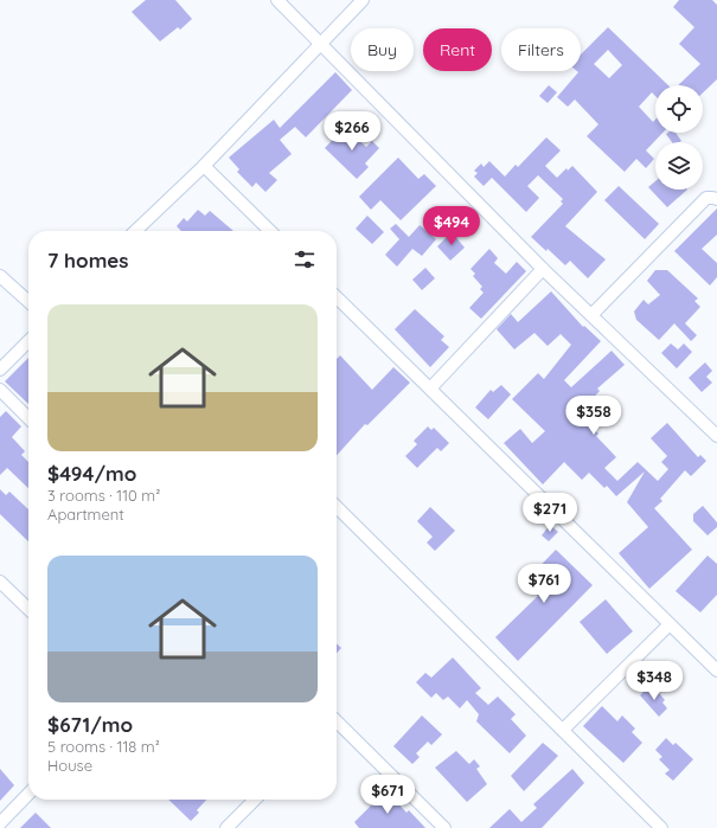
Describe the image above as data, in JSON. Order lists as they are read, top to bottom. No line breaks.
{"page":{"chip":["Buy","Rent","Filters"],"price":["$266","$494","$358","$271","$761","$348","$671"],"heading":"7 homes","list":[{"name":"$494/mo","note":"3 rooms · 110 m² · Apartment"},{"name":"$671/mo","note":"5 rooms · 118 m² · House"}]}}
